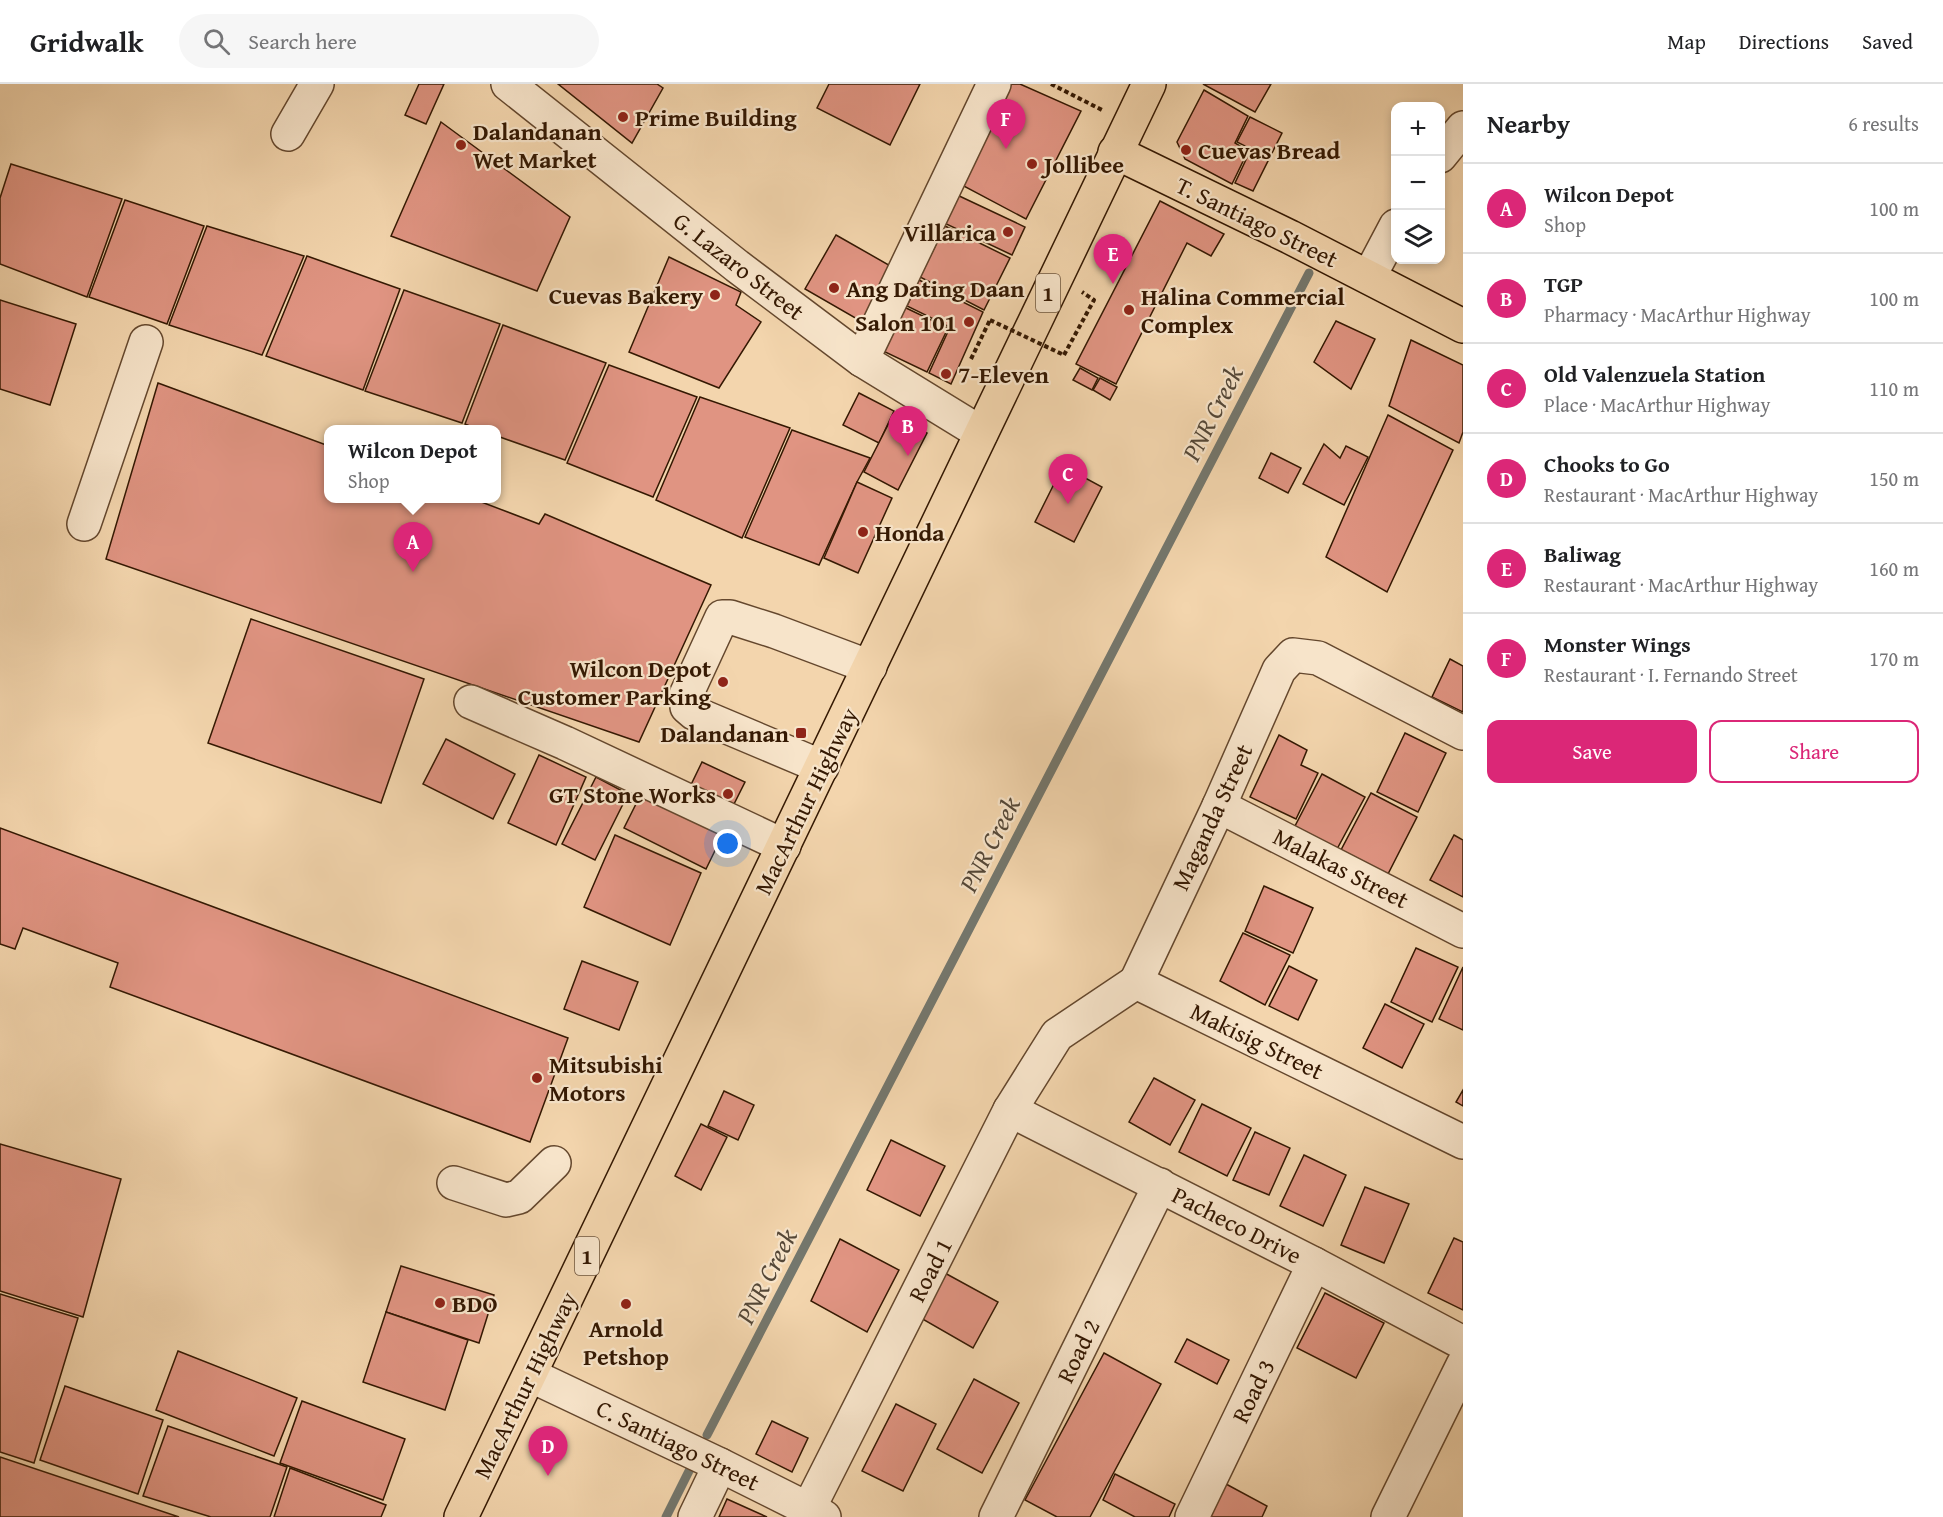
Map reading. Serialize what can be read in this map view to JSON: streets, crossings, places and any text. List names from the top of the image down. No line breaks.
{"streets":{"main road":["T. Santiago Street","1","MacArthur Highway"],"street":["G. Lazaro Street","Maganda Street","Malakas Street","Makisig Street","Pacheco Drive","Road 1","Road 2","Road 3","C. Santiago Street"]},"crossings":[["T. Santiago Street","MacArthur Highway"],["G. Lazaro Street","MacArthur Highway"],["MacArthur Highway","C. Santiago Street"],["Maganda Street","Malakas Street"],["Maganda Street","Makisig Street"],["Maganda Street","Road 1"],["Makisig Street","Road 1"],["Pacheco Drive","Road 1"],["Pacheco Drive","Road 2"],["Pacheco Drive","Road 3"],["Road 1","C. Santiago Street"]],"water":["PNR Creek"],"places":{"other":["Prime Building","Dalandanan Wet Market","Cuevas Bread","Jollibee","Villarica","Ang Dating Daan","Cuevas Bakery","Halina Commercial Complex","Salon 101","7-Eleven","Honda","Wilcon Depot Customer Parking","GT Stone Works","Mitsubishi Motors","BDO","Arnold Petshop"],"transit":["Dalandanan"]},"page":{"header":"Gridwalk","search":"Search here","nav":["Map","Directions","Saved"],"heading":["Nearby","6 results"],"pins":["F","E","B","C","A","D"],"map_buttons":["+","−"],"list":[{"mark":"A","name":"Wilcon Depot","note":"Shop","value":"100 m"},{"mark":"B","name":"TGP","note":"Pharmacy · MacArthur Highway","value":"100 m"},{"mark":"C","name":"Old Valenzuela Station","note":"Place · MacArthur Highway","value":"110 m"},{"mark":"D","name":"Chooks to Go","note":"Restaurant · MacArthur Highway","value":"150 m"},{"mark":"E","name":"Baliwag","note":"Restaurant · MacArthur Highway","value":"160 m"},{"mark":"F","name":"Monster Wings","note":"Restaurant · I. Fernando Street","value":"170 m"}],"popup":["Wilcon Depot","Shop"],"buttons":["Save","Share"]}}
